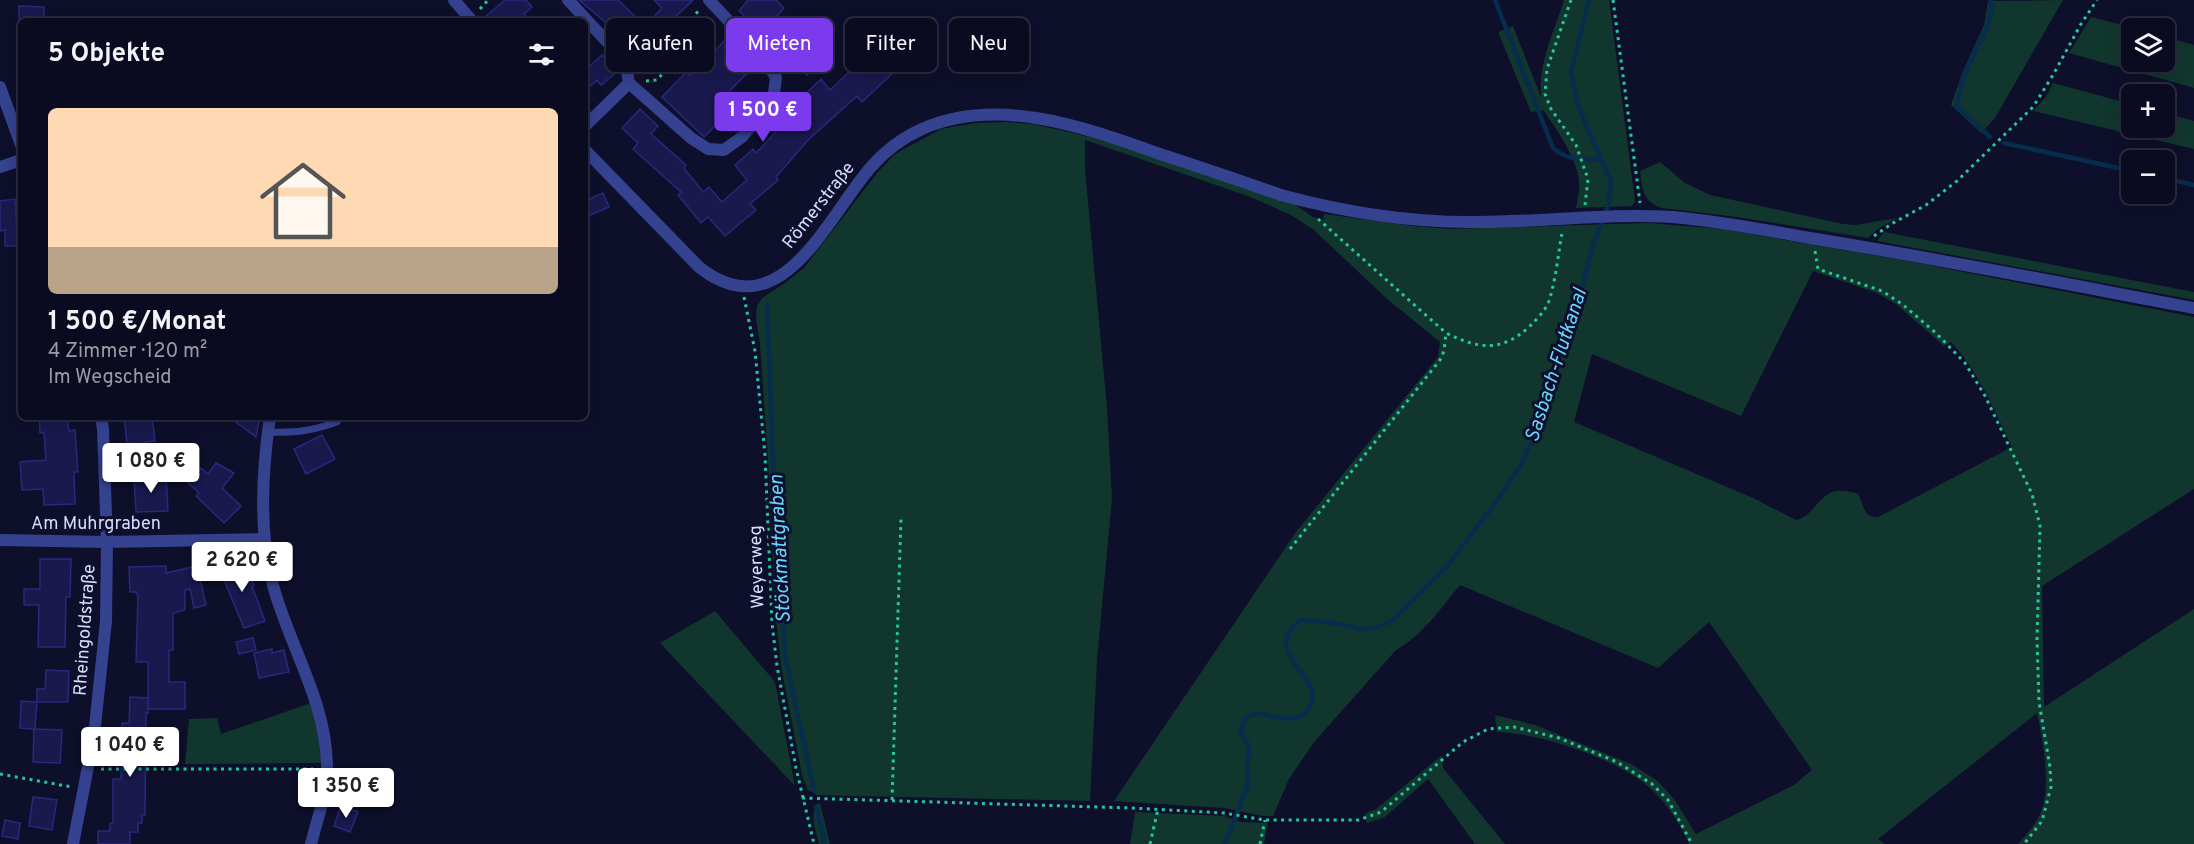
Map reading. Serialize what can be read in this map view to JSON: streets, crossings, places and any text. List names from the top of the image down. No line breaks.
{"streets":{"street":["Römerstraße","Am Muhrgraben","Rheingoldstraße"],"path":["Weyerweg"]},"crossings":[["Römerstraße","Weyerweg"],["Am Muhrgraben","Rheingoldstraße"]],"water":["Sasbach-Flutkanal","Stöckmattgraben"],"page":{"map_buttons":["+","−"],"chip":["Kaufen","Mieten","Filter","Neu"],"heading":"5 Objekte","list":[{"name":"1 500 €/Monat","note":"4 Zimmer · 120 m² · Im Wegscheid"}],"price":["1 500 €","1 080 €","2 620 €","1 040 €","1 350 €"]}}
